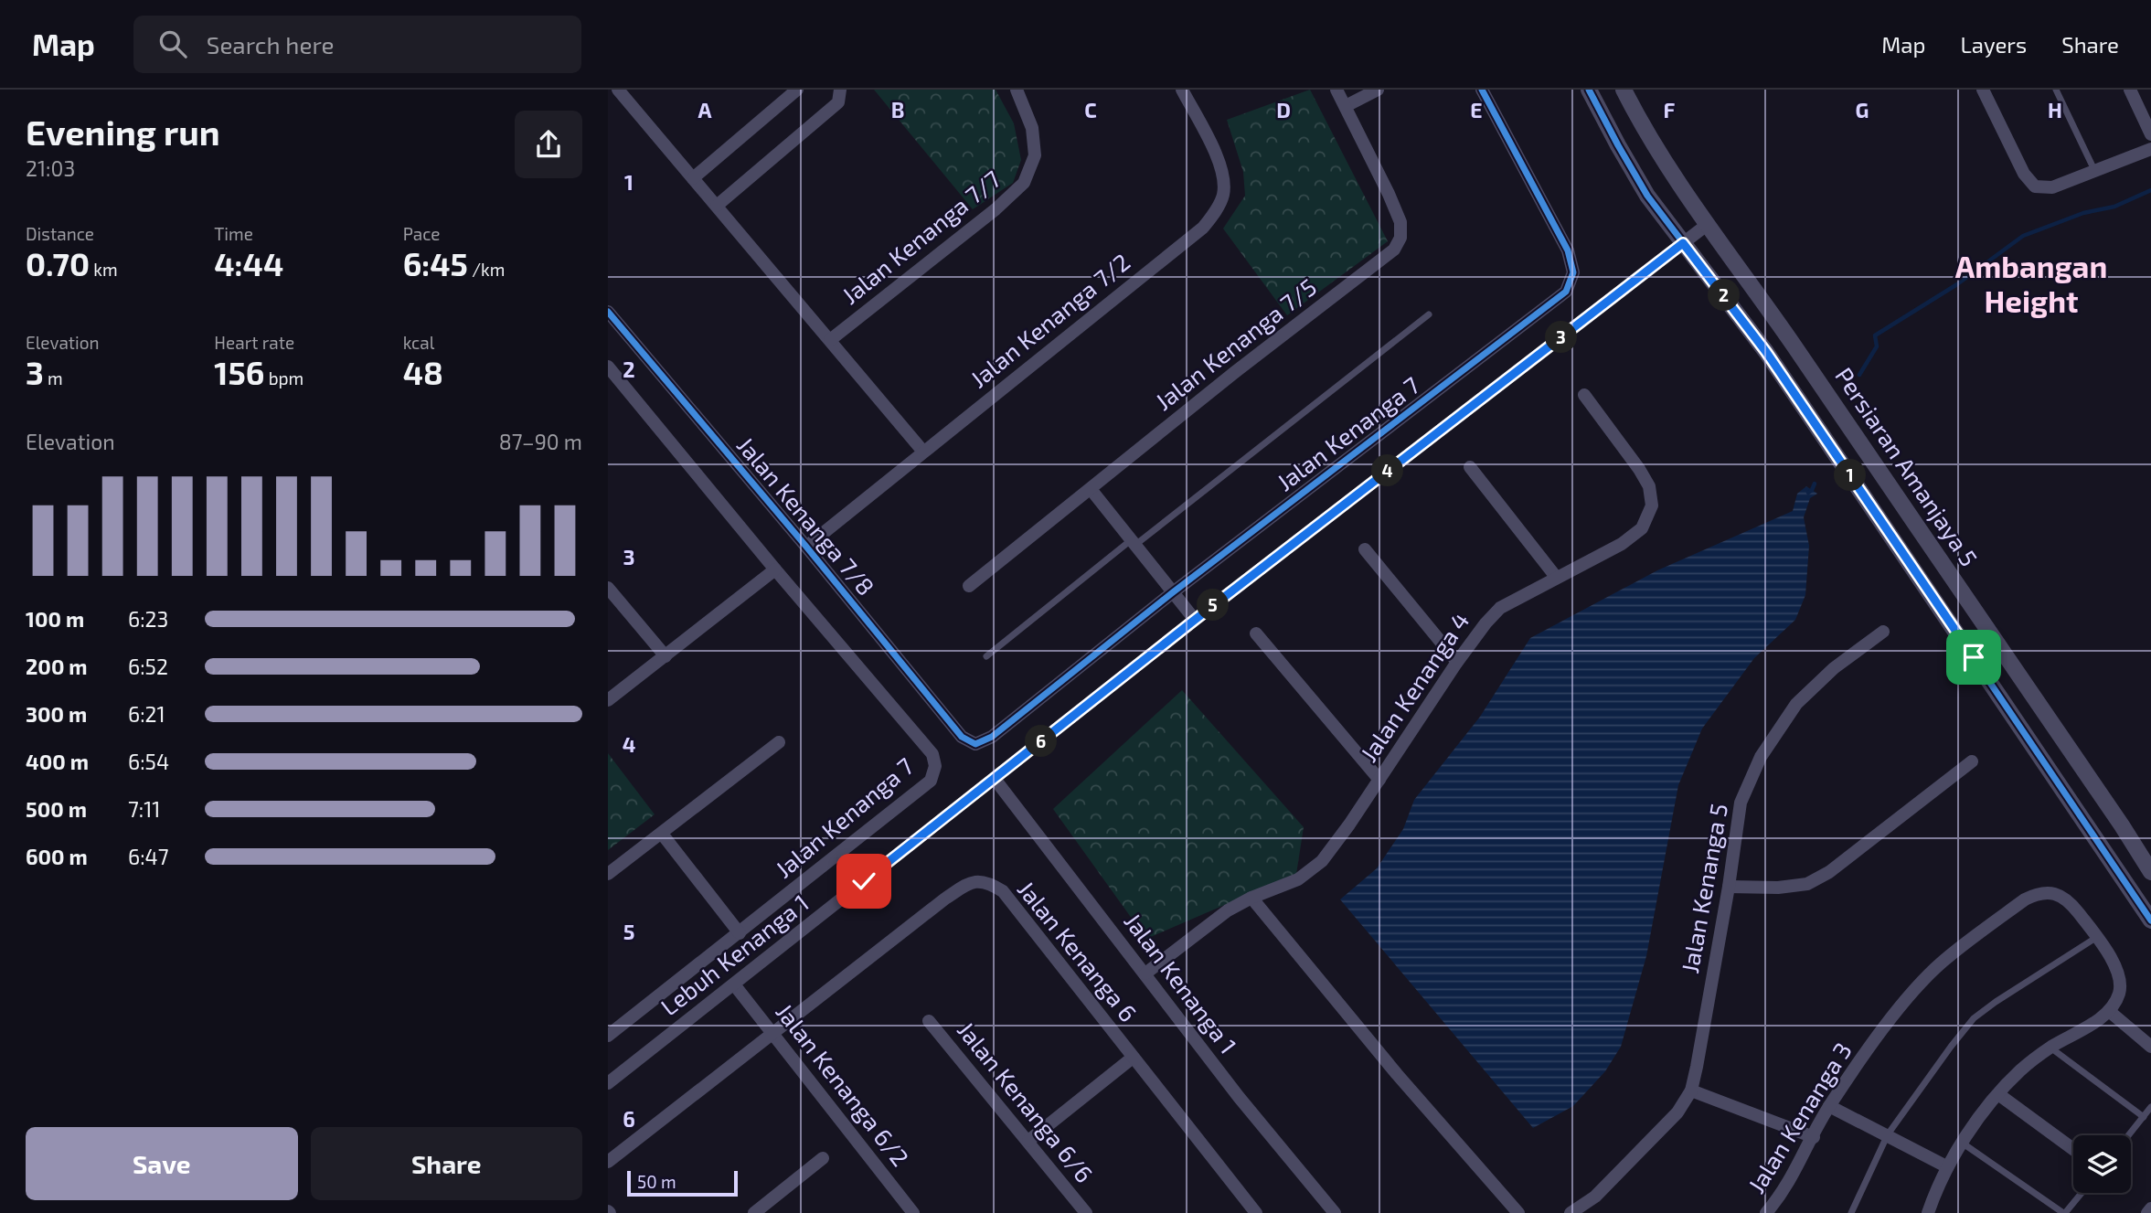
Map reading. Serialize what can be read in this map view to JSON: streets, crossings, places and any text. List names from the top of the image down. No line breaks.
{"streets":{"street":["Jalan Kenanga 7/7","Jalan Kenanga 7/2","Jalan Kenanga 7/5","Jalan Kenanga 7","Persiaran Amanjaya 5","Jalan Kenanga 7/8","Jalan Kenanga 4","Jalan Kenanga 5","Jalan Kenanga 6","Lebuh Kenanga 1","Jalan Kenanga 1","Jalan Kenanga 6/2","Jalan Kenanga 6/6","Jalan Kenanga 3"]},"crossings":[["Jalan Kenanga 7/2","Jalan Kenanga 7/8"],["Jalan Kenanga 7","Jalan Kenanga 7/8"],["Persiaran Amanjaya 5","Lebuh Kenanga 1"],["Jalan Kenanga 4","Jalan Kenanga 1"],["Jalan Kenanga 6","Jalan Kenanga 6/2"],["Lebuh Kenanga 1","Jalan Kenanga 1"],["Lebuh Kenanga 1","Jalan Kenanga 6/2"]],"districts":["Ambangan Height"],"scale_bar":"50 m","page":{"header":"Map","search":"Search here","nav":["Map","Layers","Share"],"heading":["Evening run","21:03"],"stats":[["Distance","0.70 km"],["Time","4:44"],["Pace","6:45 /km"],["Elevation","3 m"],["Heart rate","156 bpm"],["kcal","48"]],"pins":["2","3","4","1","5","6"],"chart":["Elevation","87–90 m"],"list":[{"name":"100 m","note":"6:23"},{"name":"200 m","note":"6:52"},{"name":"300 m","note":"6:21"},{"name":"400 m","note":"6:54"},{"name":"500 m","note":"7:11"},{"name":"600 m","note":"6:47"}],"buttons":["Save","Share"],"scale":"50 m"},"grid":{"columns":["A","B","C","D","E","F","G","H"],"rows":["1","2","3","4","5","6"]}}
